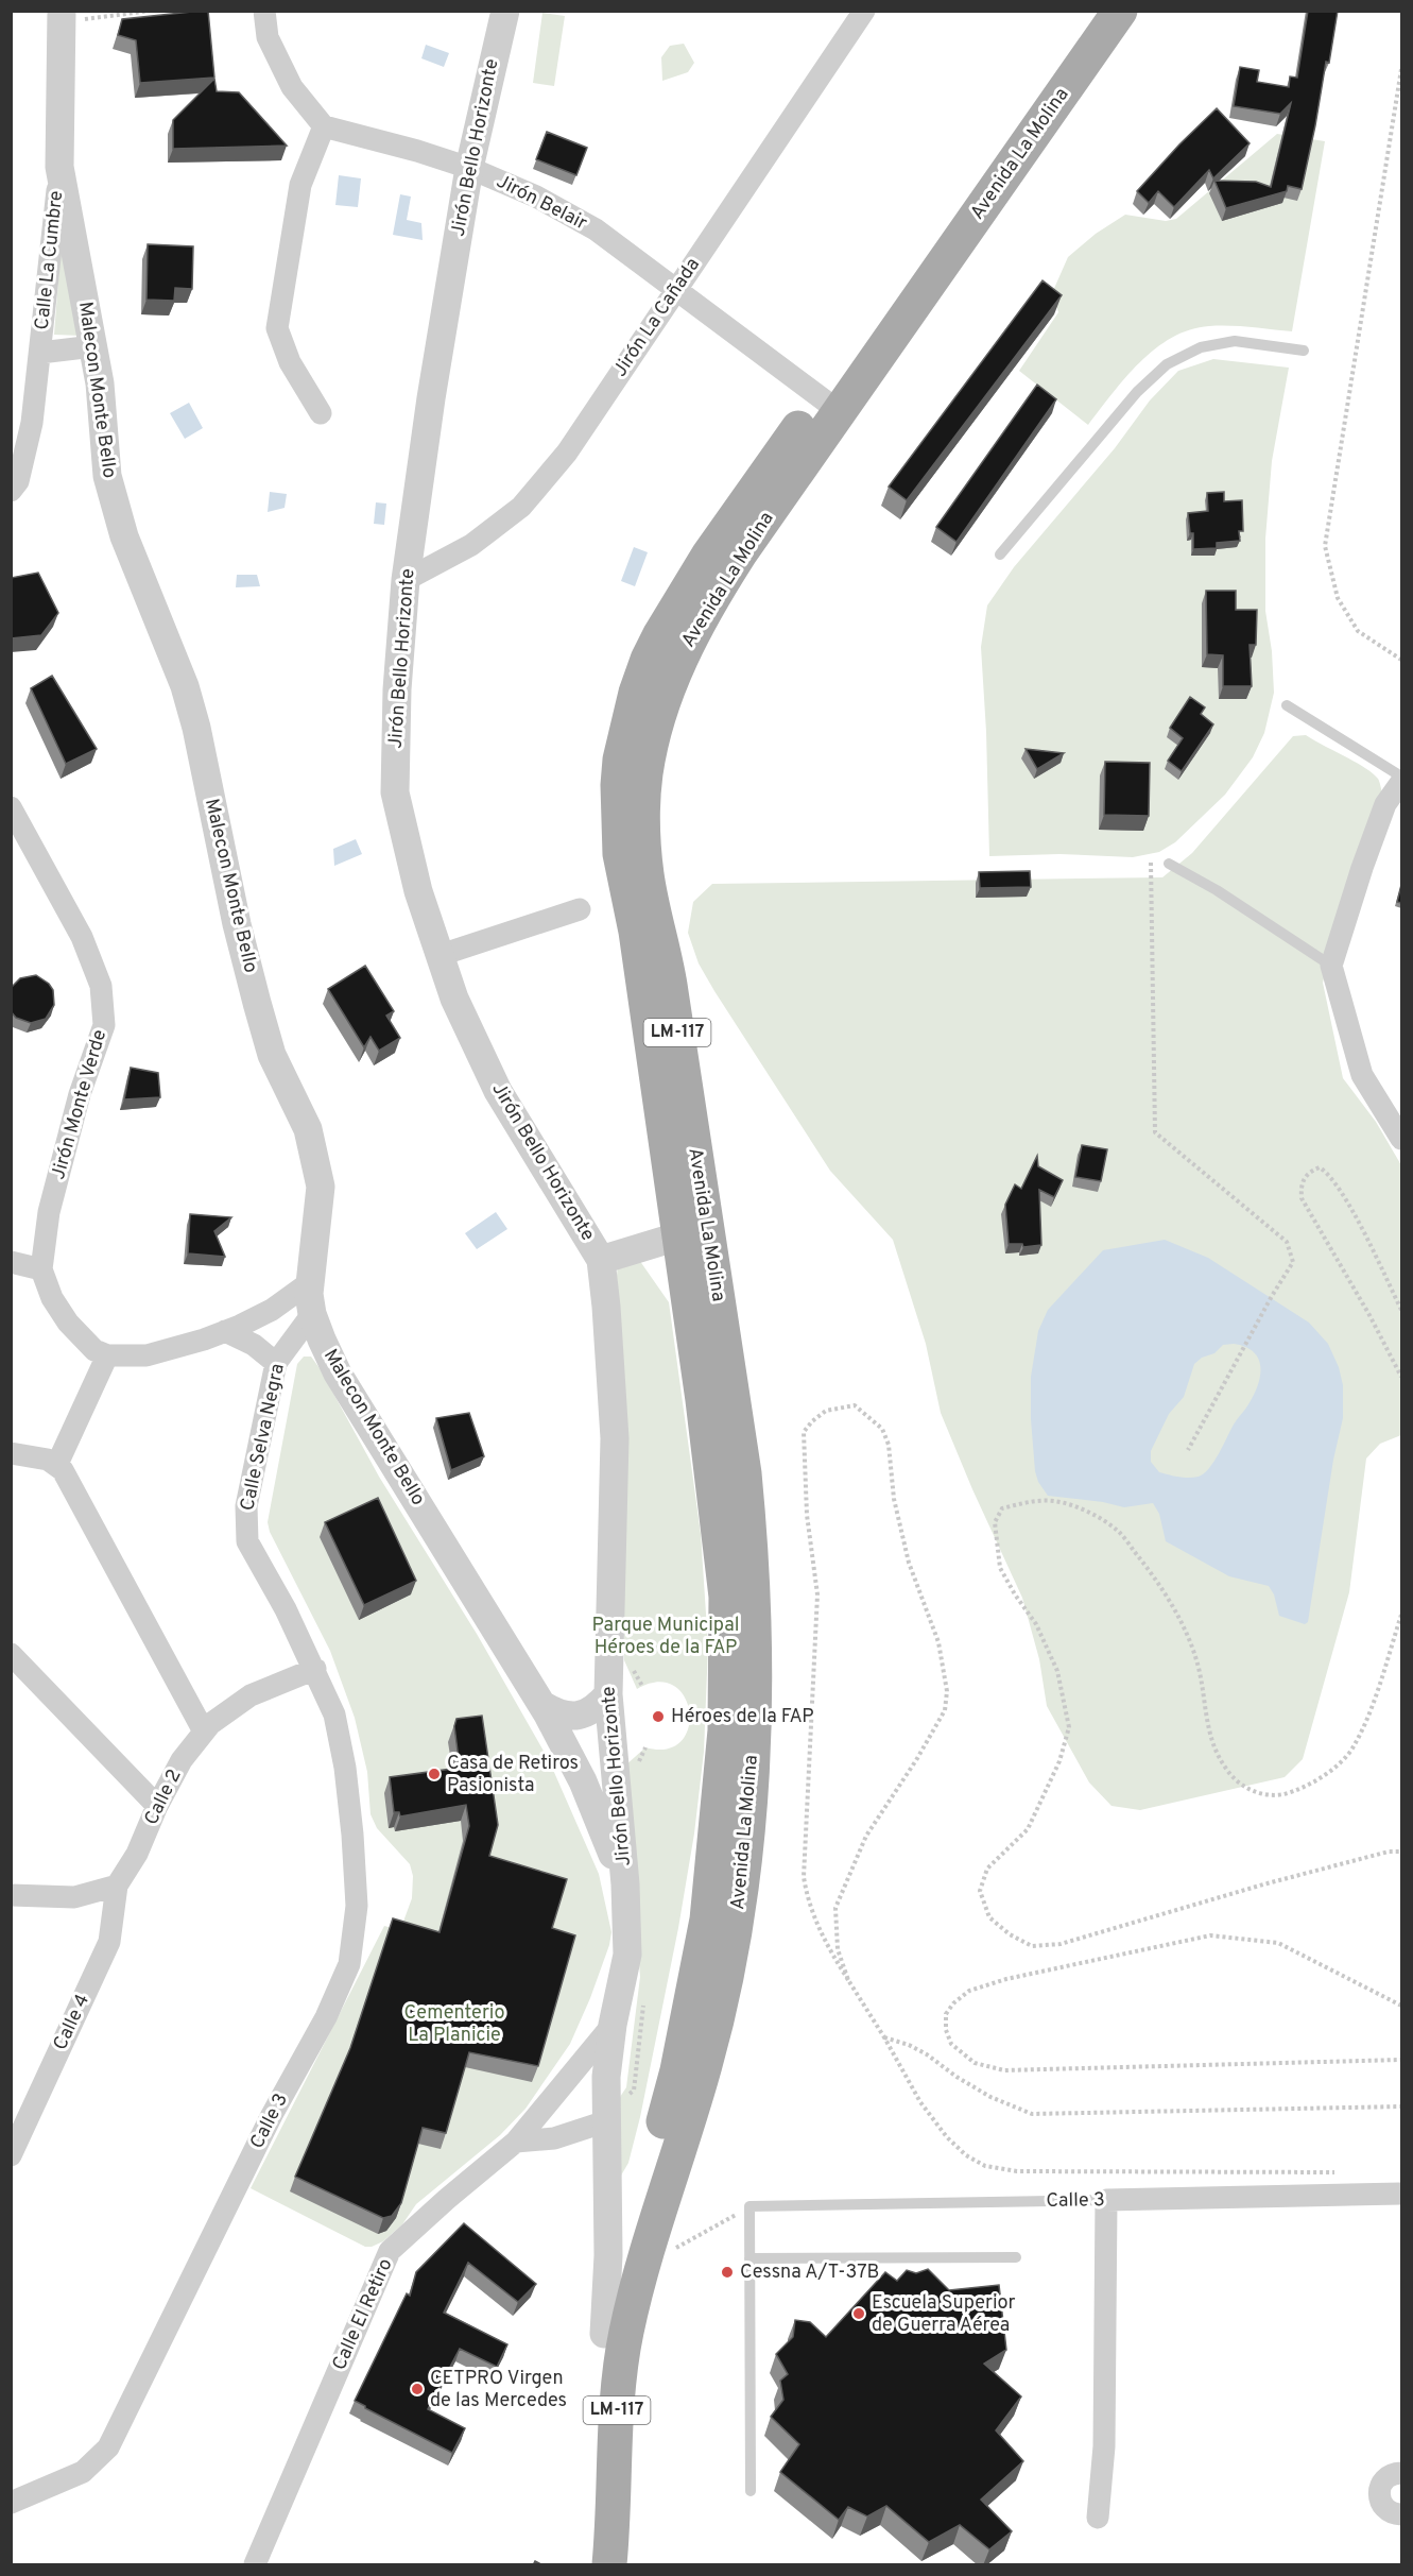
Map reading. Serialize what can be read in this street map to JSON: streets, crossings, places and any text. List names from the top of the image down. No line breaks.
{"streets":{"main road":["Avenida La Molina","LM-117"],"street":["Jirón Bello Horizonte","Jirón Belair","Calle La Cumbre","Jirón La Cañada","Malecon Monte Bello","Jirón Monte Verde","Calle Selva Negra","Calle 2","Calle 4","Calle 3","Calle El Retiro"]},"crossings":[["Jirón Bello Horizonte","Avenida La Molina"],["Jirón Bello Horizonte","Jirón Belair"],["Jirón Bello Horizonte","Jirón La Cañada"],["Jirón Bello Horizonte","Malecon Monte Bello"],["Jirón Bello Horizonte","Calle El Retiro"],["Avenida La Molina","Jirón Belair"],["Jirón Belair","Jirón La Cañada"],["Calle La Cumbre","Malecon Monte Bello"],["Malecon Monte Bello","Calle Selva Negra"],["Calle Selva Negra","Calle 2"],["Calle Selva Negra","Calle 3"],["Calle 2","Calle 4"],["Calle 2","Calle 3"]],"parks":["Parque Municipal Héroes de la FAP","Cementerio La Planicie"],"places":["Héroes de la FAP","Casa de Retiros Pasionista","Cessna A/T-37B","Escuela Superior de Guerra Aérea","CETPRO Virgen de las Mercedes"]}
